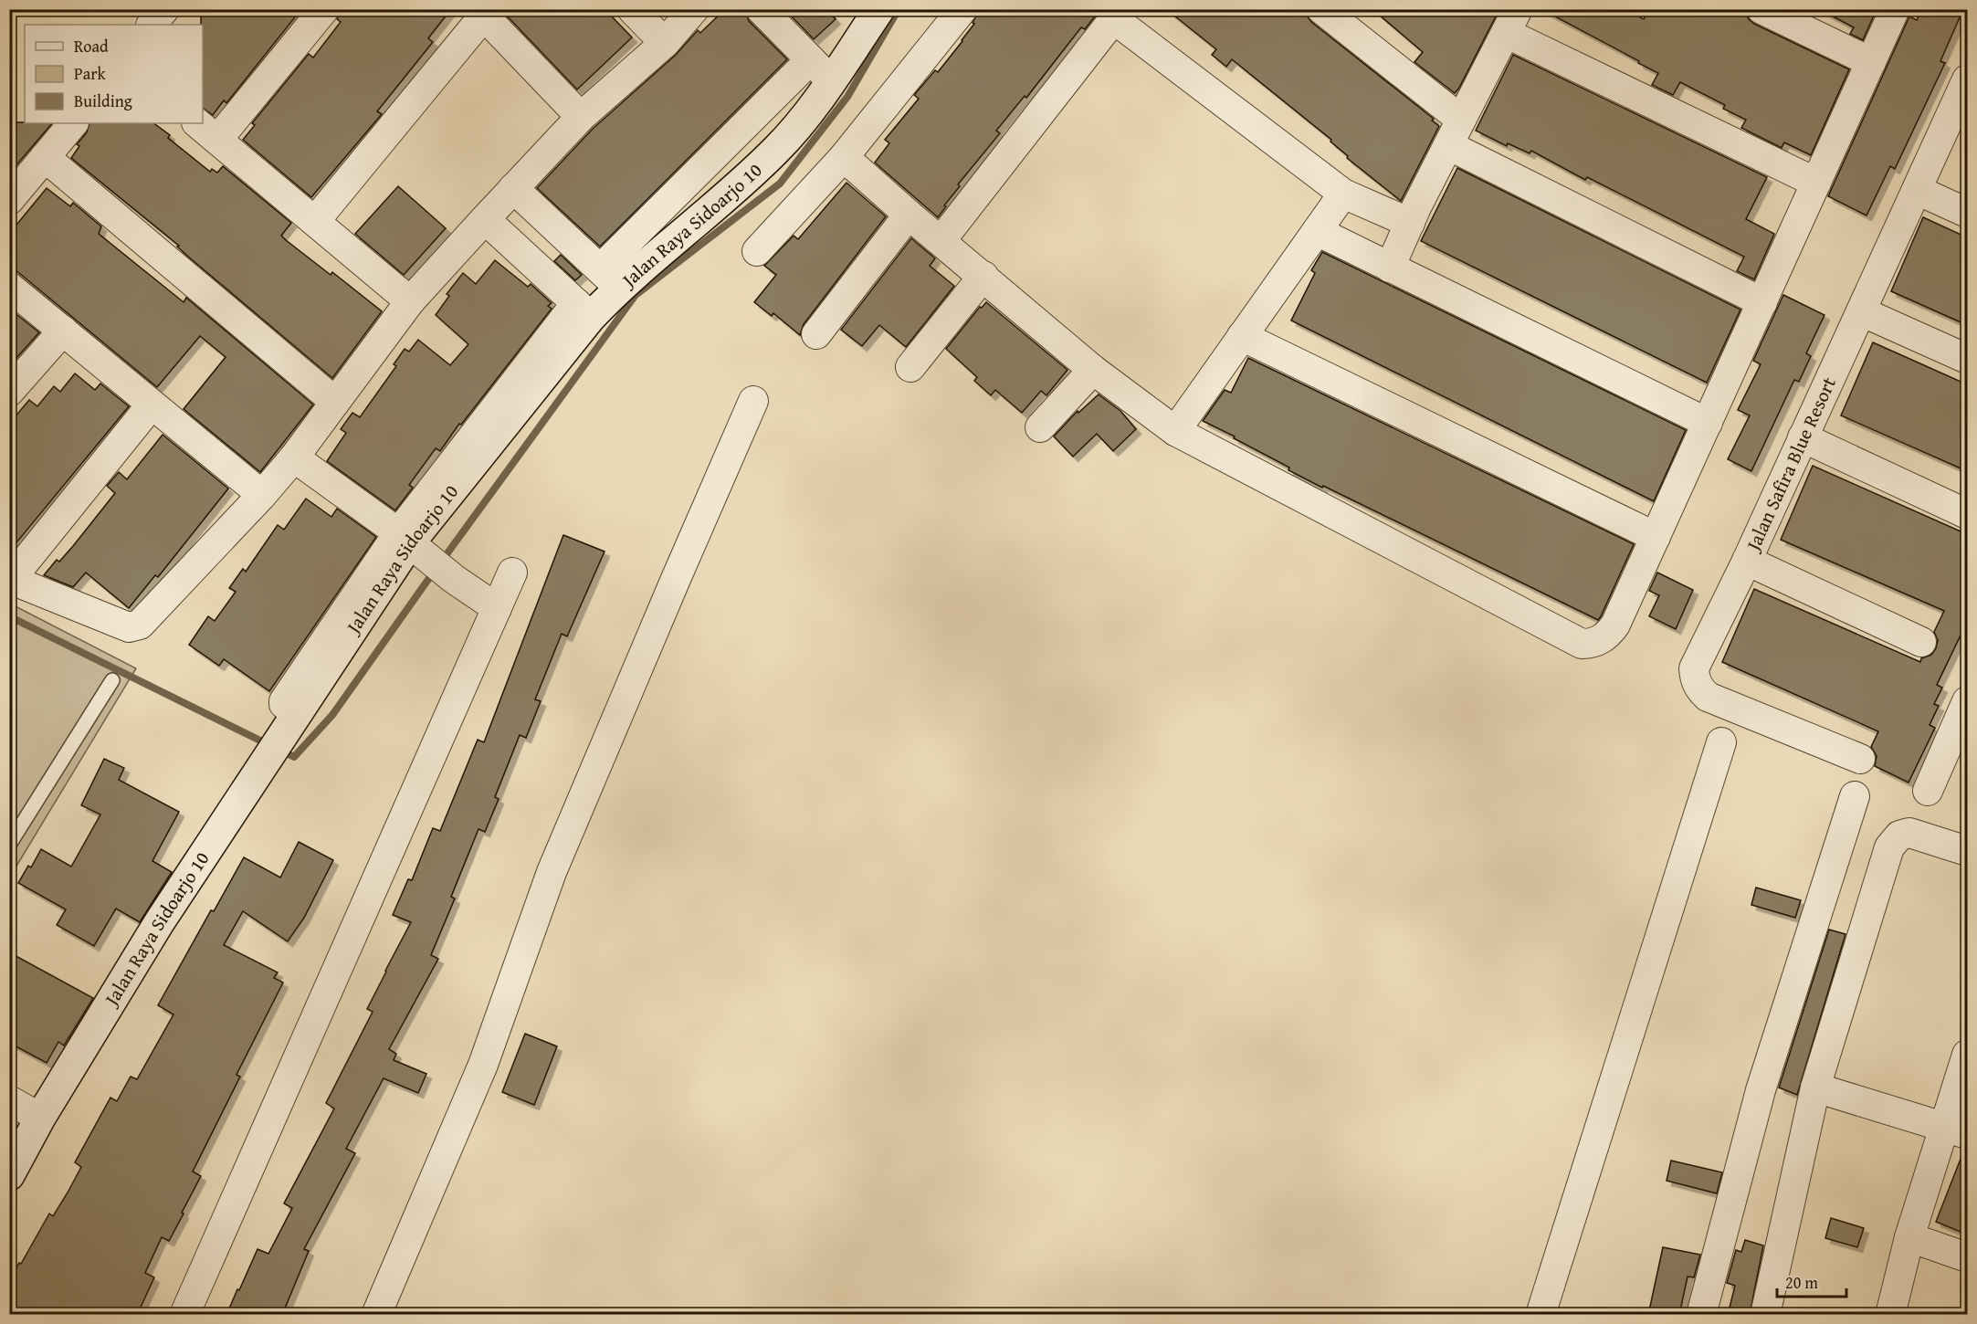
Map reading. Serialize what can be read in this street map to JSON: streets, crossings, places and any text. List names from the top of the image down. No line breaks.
{"streets":{"street":["Jalan Raya Sidoarjo 10","Jalan Safira Blue Resort"]},"legend":["Road","Park","Building"],"scale_bar":"20 m"}
